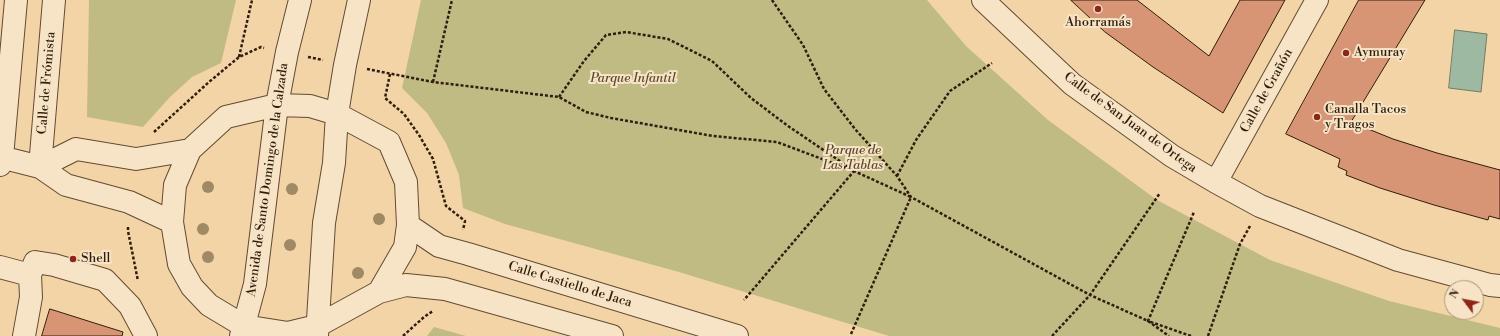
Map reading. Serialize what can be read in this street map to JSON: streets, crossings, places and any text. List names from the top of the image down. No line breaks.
{"streets":{"street":["Calle de Frómista","Calle de Grañón","Calle de San Juan de Ortega","Avenida de Santo Domingo de la Calzada","Calle Castiello de Jaca"]},"crossings":[["Calle de Grañón","Calle de San Juan de Ortega"]],"parks":["Parque Infantil","Parque de Las Tablas"],"places":["Ahorramás","Aymuray","Canalla Tacos y Tragos","Shell"],"north":"top left"}
